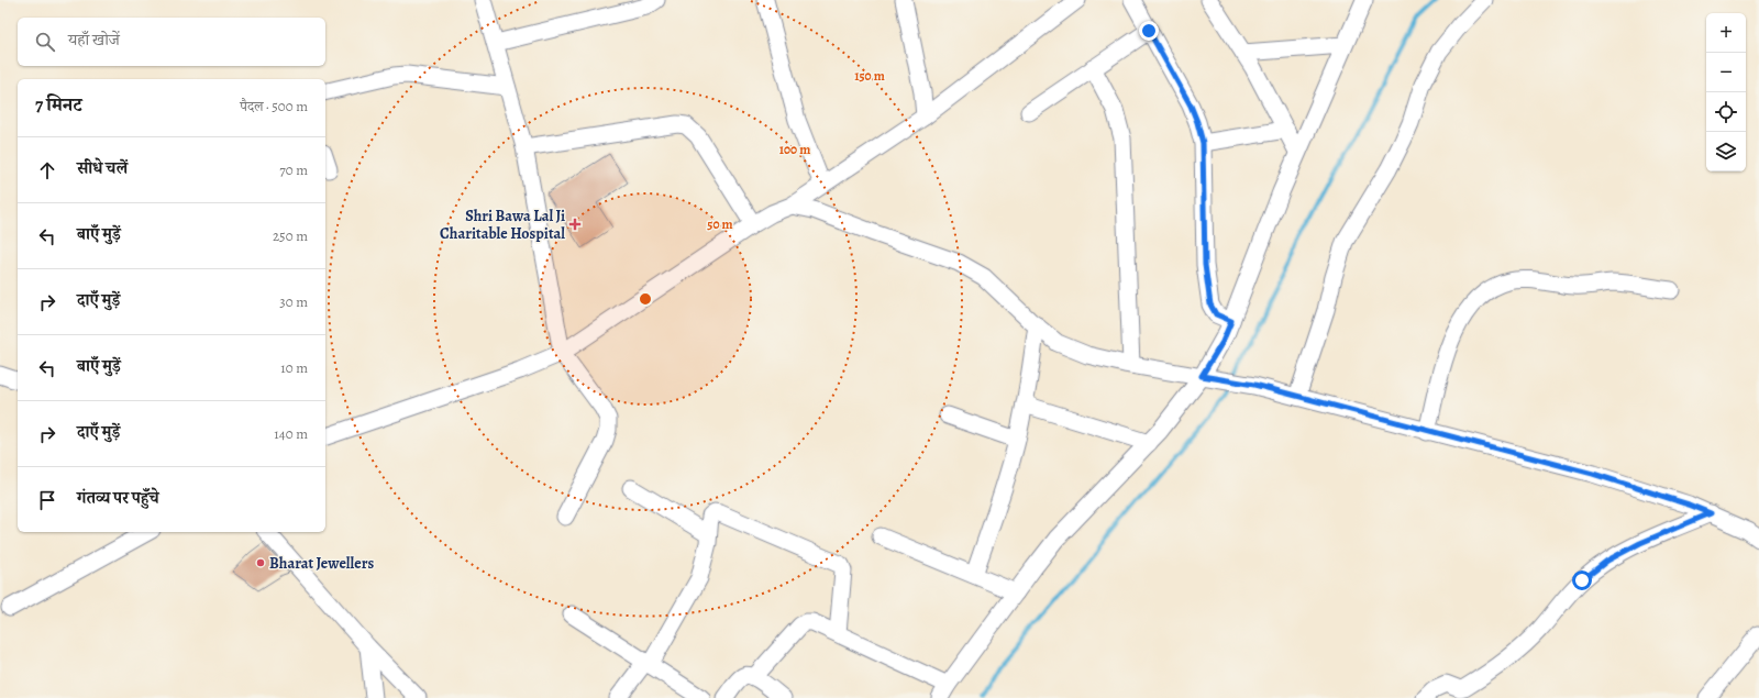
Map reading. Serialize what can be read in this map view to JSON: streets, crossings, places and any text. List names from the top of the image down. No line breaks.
{"places":{"health":["Shri Bawa Lal Ji Charitable Hospital"],"other":["Bharat Jewellers"]},"page":{"map_buttons":["+","−"],"search":"यहाँ खोजें","heading":["7 मिनट","पैदल · 500 m"],"list":[["सीधे चलें","70 m"],["बाएँ मुड़ें","250 m"],["दाएँ मुड़ें","30 m"],["बाएँ मुड़ें","10 m"],["दाएँ मुड़ें","140 m"],"गंतव्य पर पहुँचे"]},"rings":["150 m","100 m","50 m"]}
